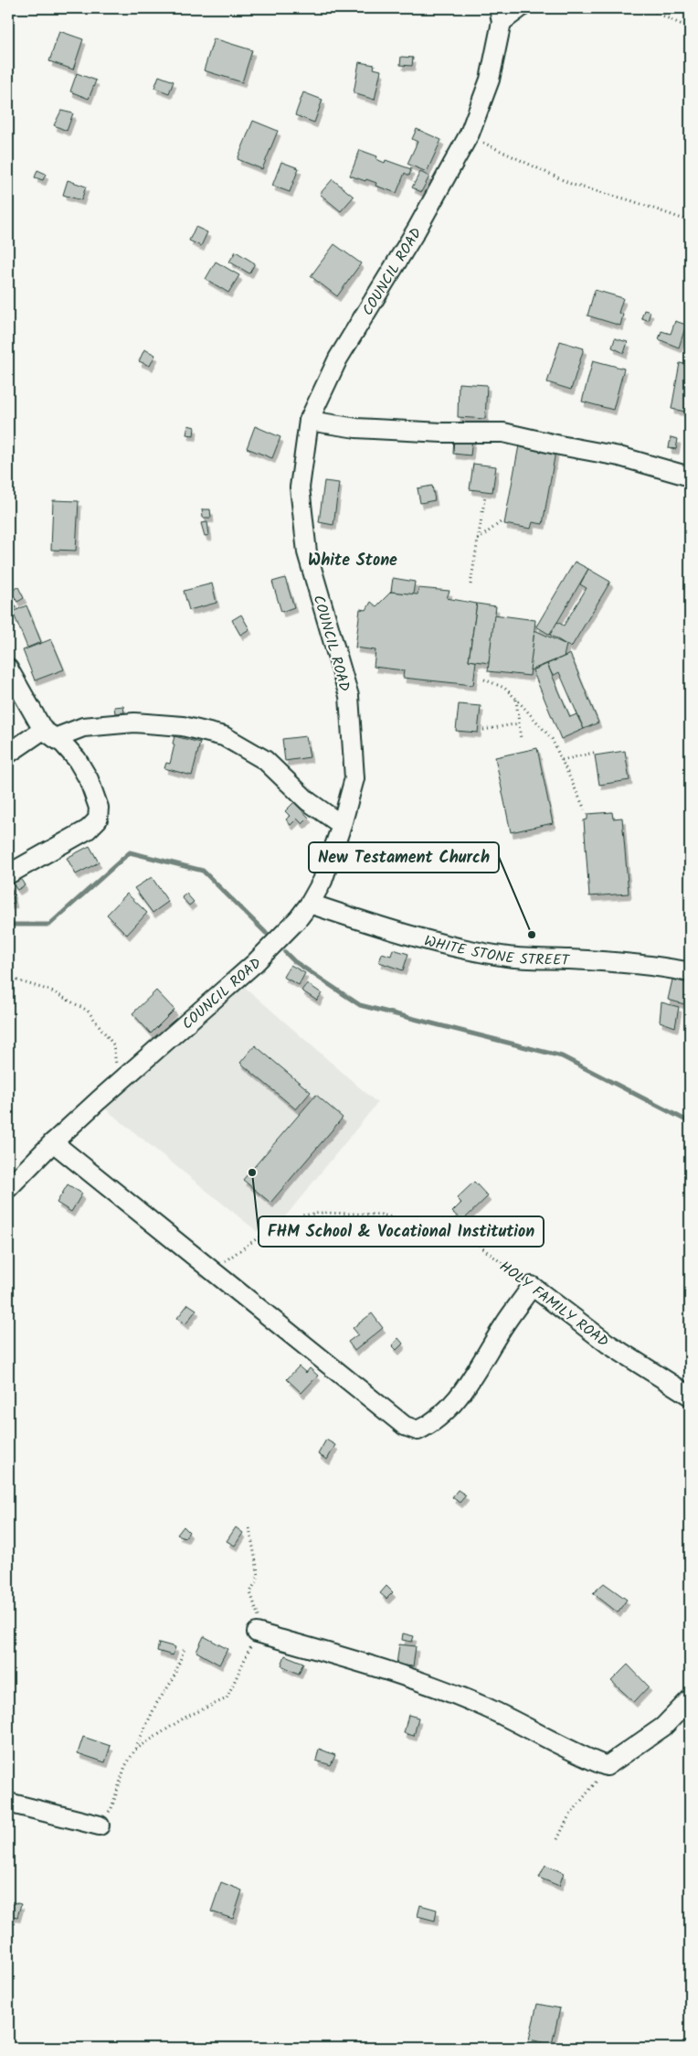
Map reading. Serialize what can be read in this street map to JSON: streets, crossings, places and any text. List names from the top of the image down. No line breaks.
{"streets":{"street":["COUNCIL ROAD","WHITE STONE STREET","HOLY FAMILY ROAD"]},"crossings":[["COUNCIL ROAD","WHITE STONE STREET"]],"districts":["White Stone"],"places":["New Testament Church","FHM School & Vocational Institution"]}
